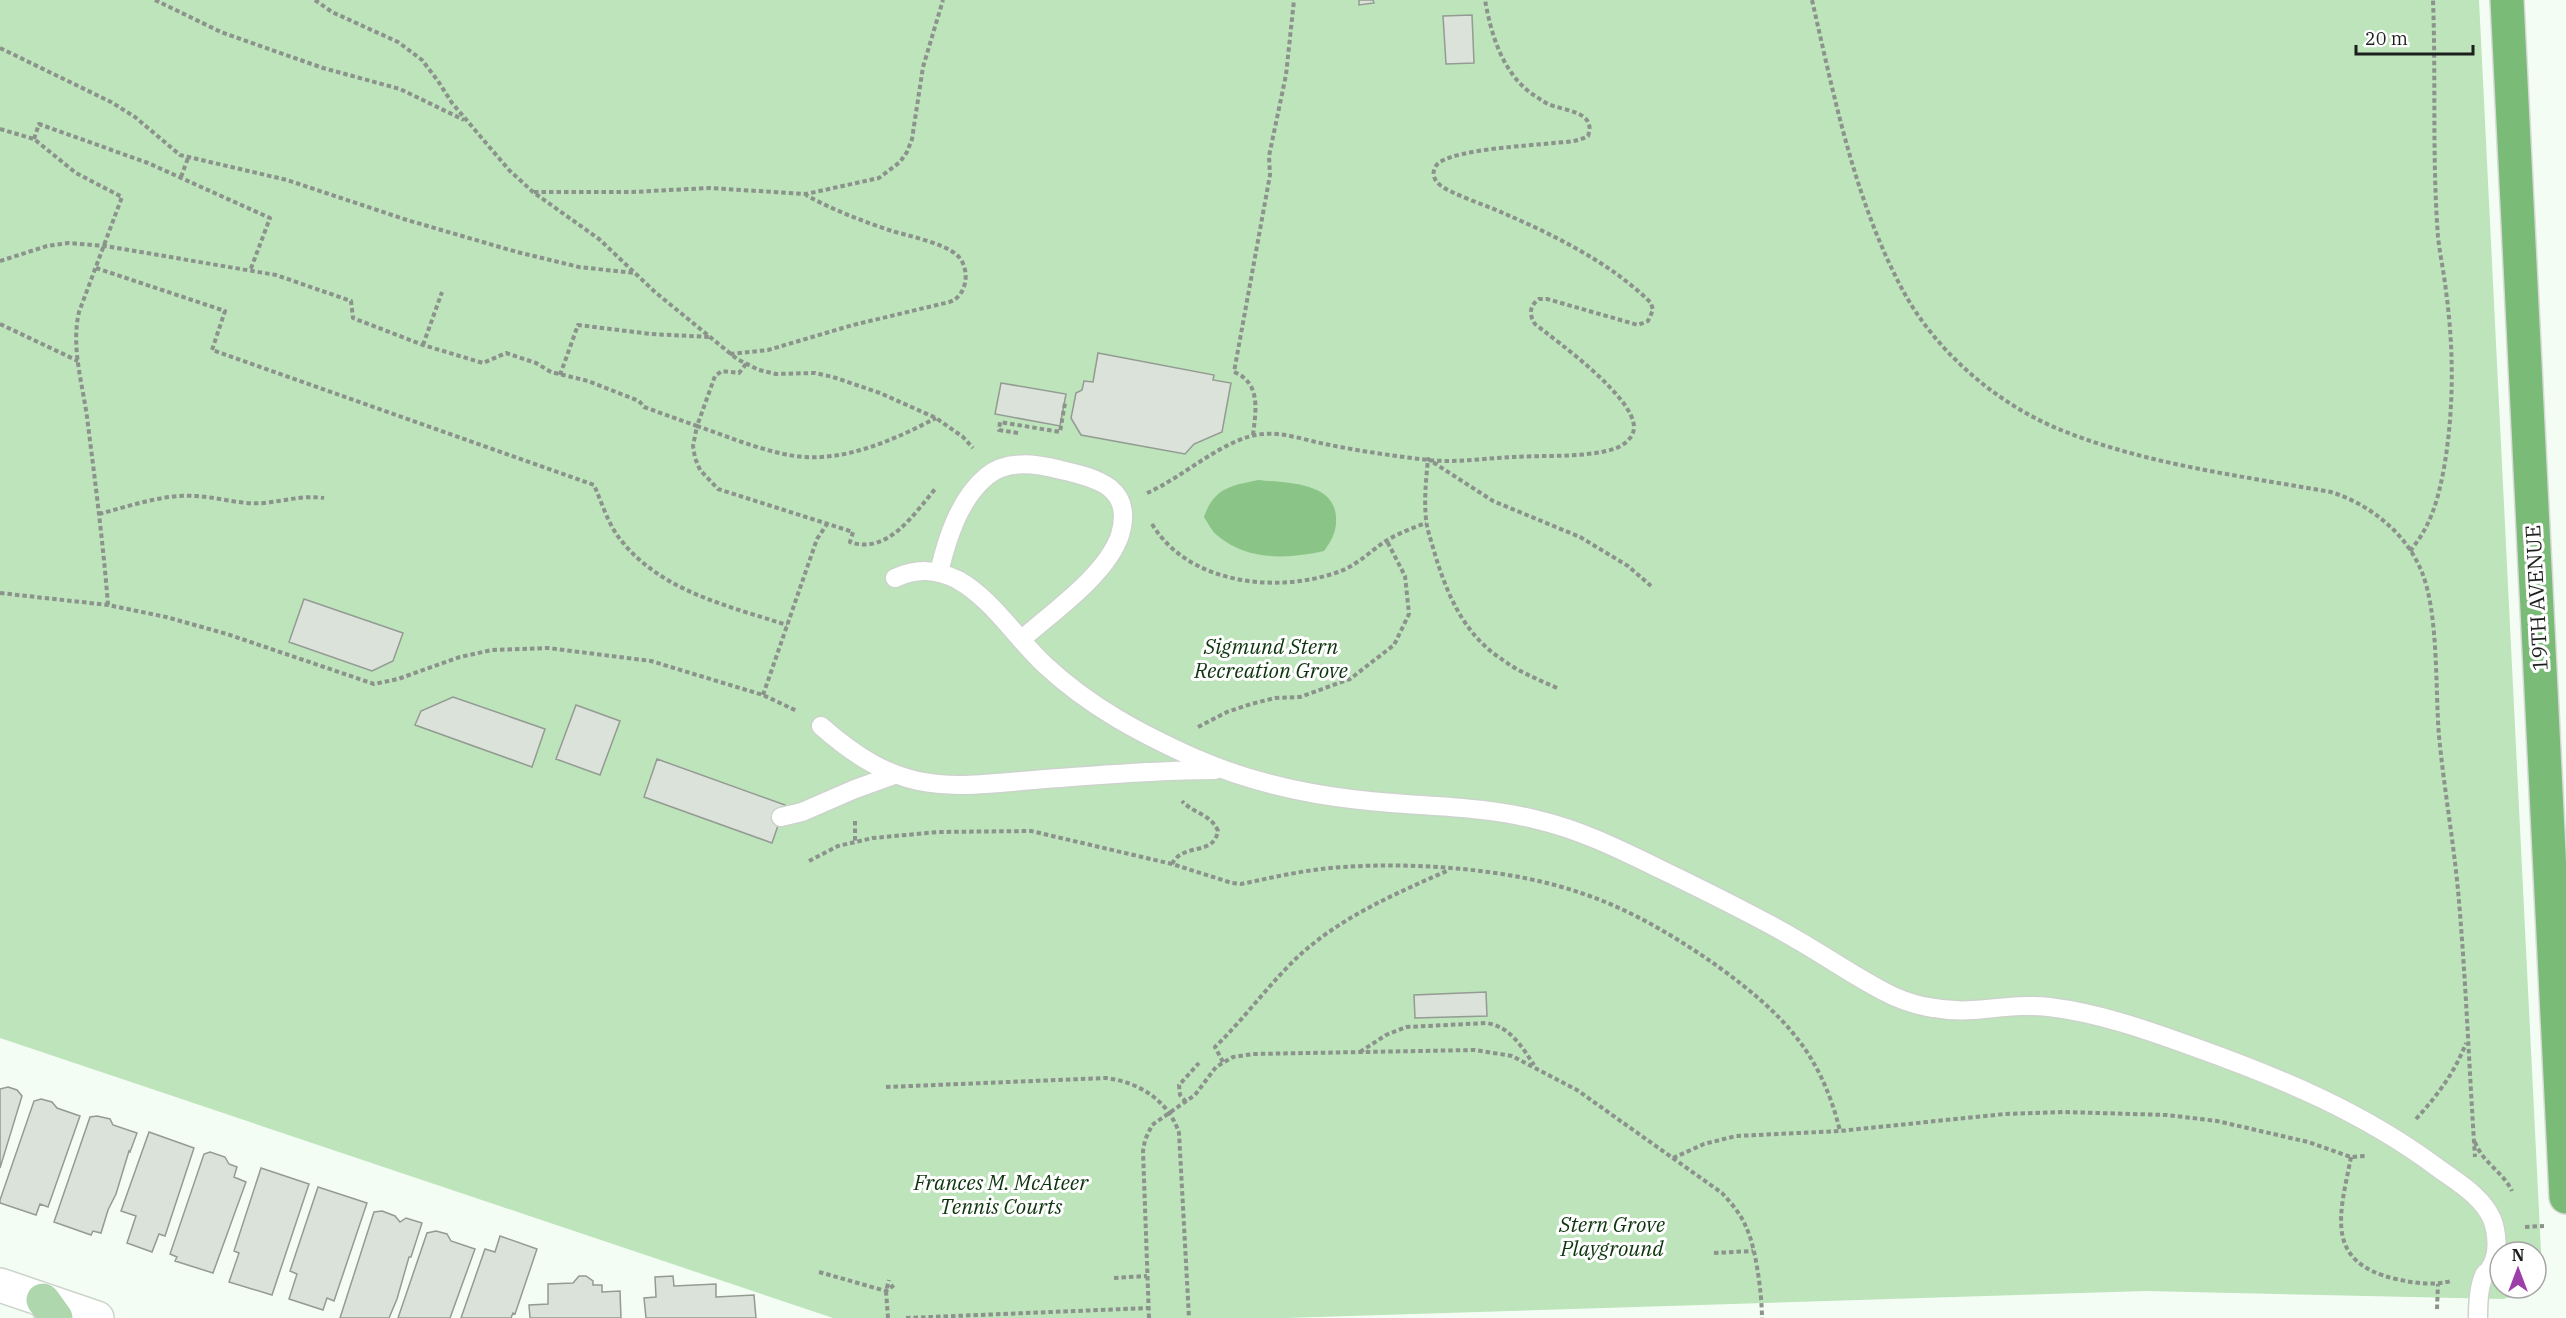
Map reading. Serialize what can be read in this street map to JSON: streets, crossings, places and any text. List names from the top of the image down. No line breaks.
{"streets":{"highway":["19TH AVENUE"]},"parks":["Sigmund Stern Recreation Grove","Frances M. McAteer Tennis Courts","Stern Grove Playground"],"scale_bar":"20 m","north":"top"}
